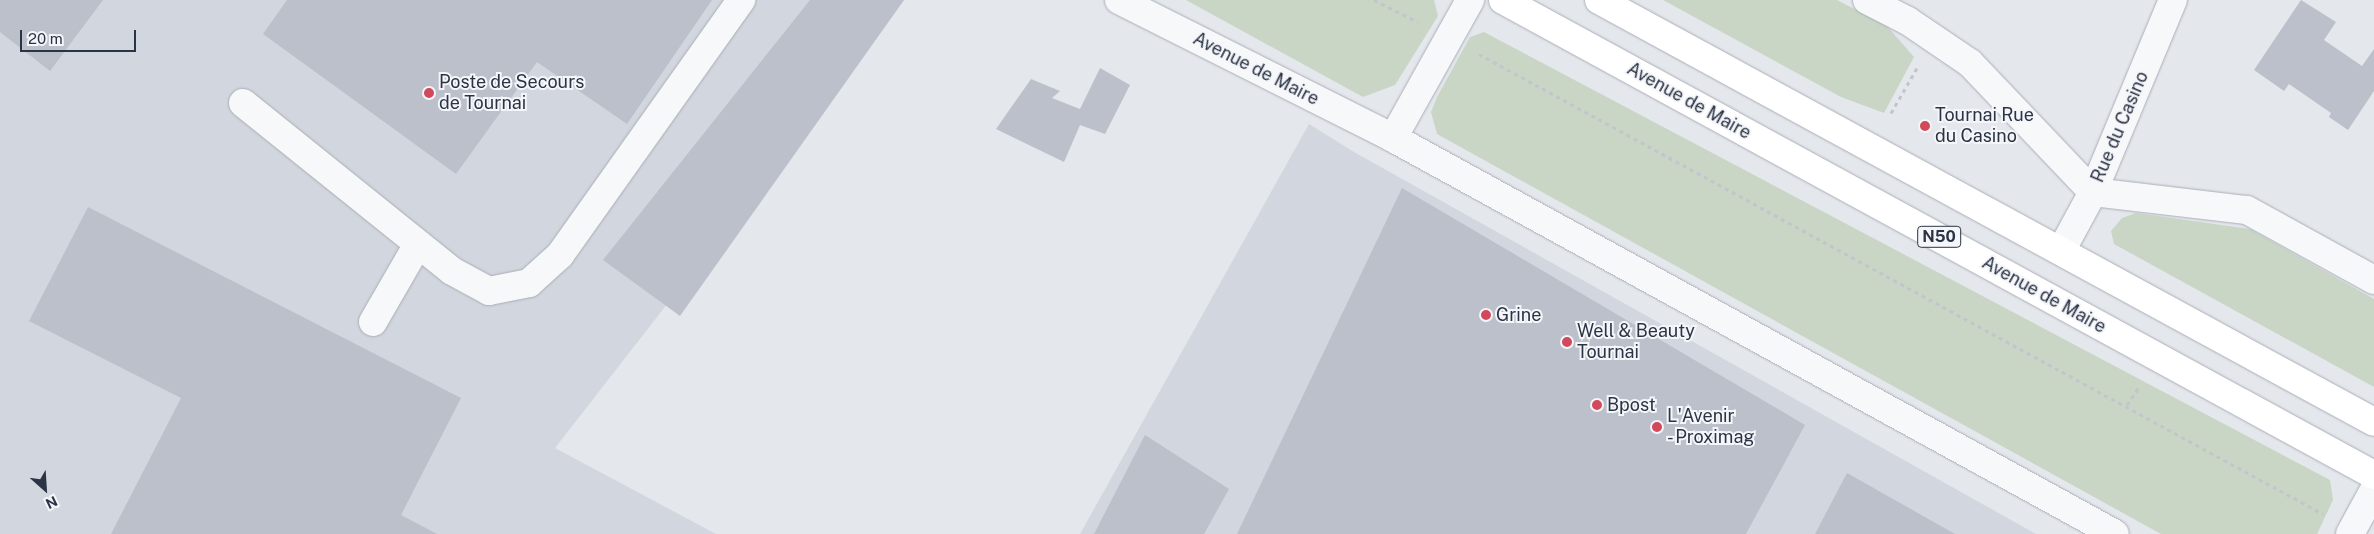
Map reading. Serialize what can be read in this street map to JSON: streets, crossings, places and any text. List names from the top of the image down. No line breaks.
{"streets":{"main road":["Avenue de Maire","N50"],"street":["Rue du Casino"]},"crossings":[["Rue du Casino","N50"]],"places":["Poste de Secours de Tournai","Tournai Rue du Casino","Grine","Well & Beauty Tournai","Bpost","L'Avenir - Proximag"],"scale_bar":"20 m","north":"bottom right"}
